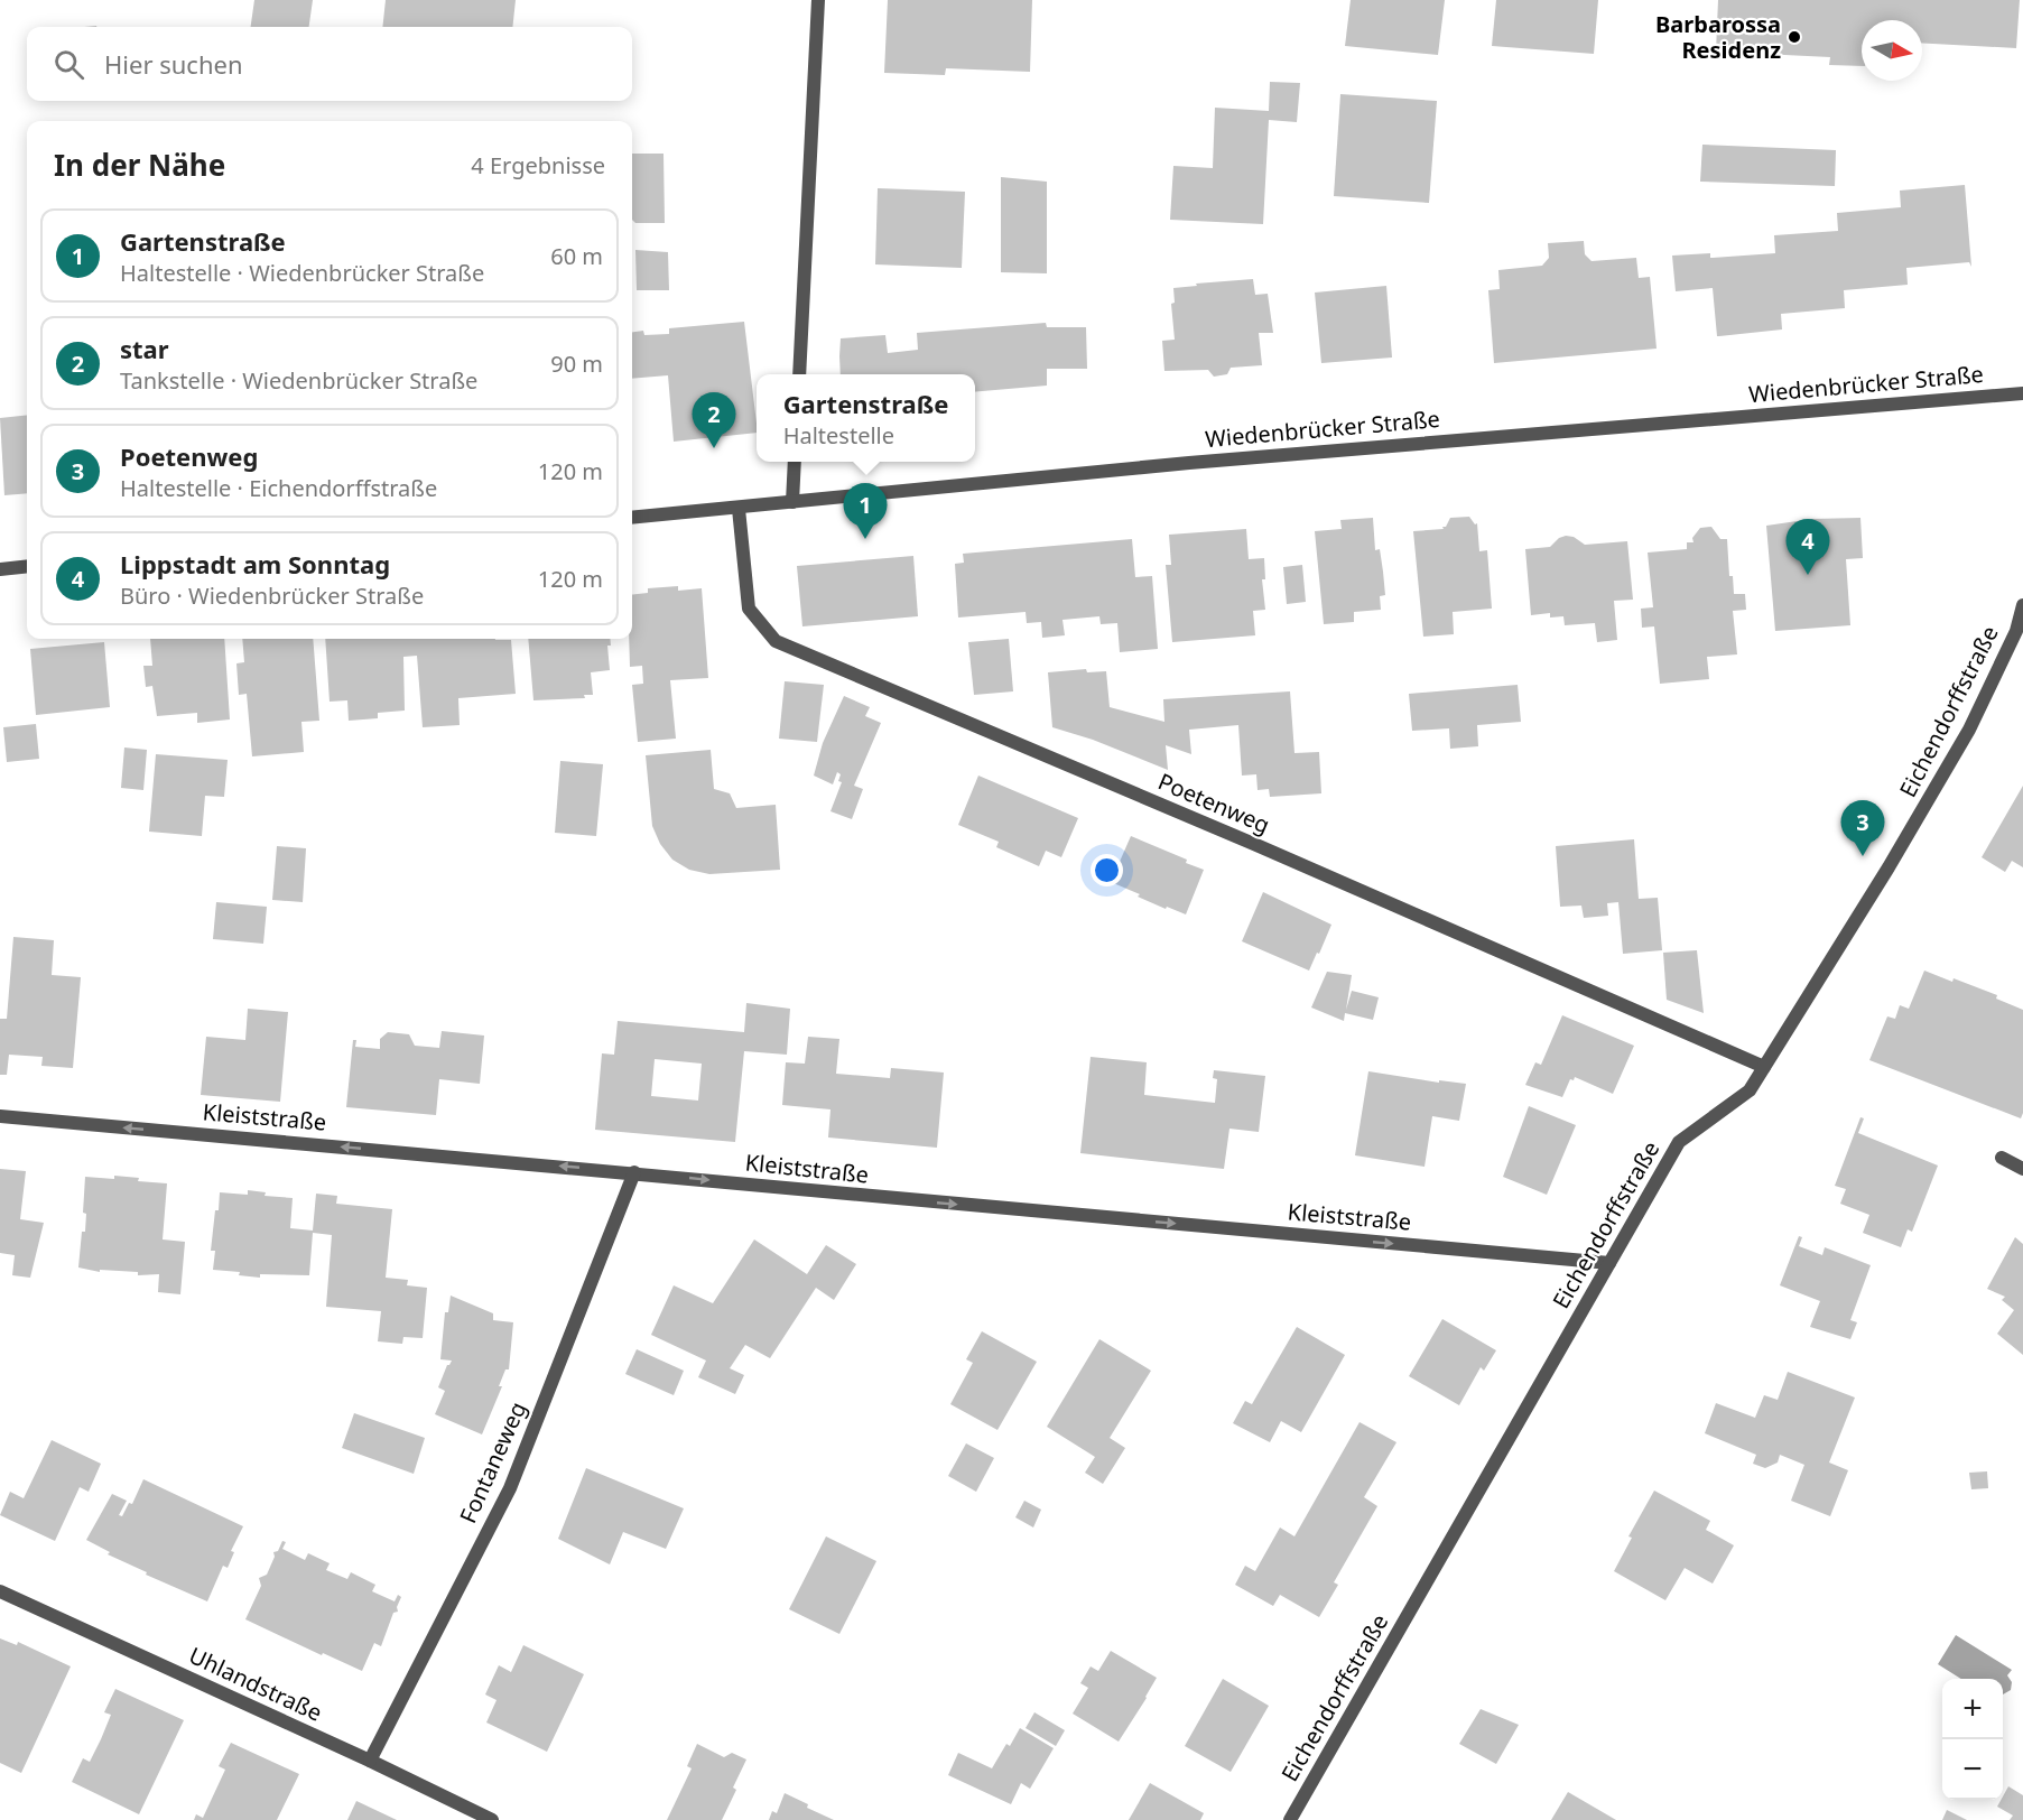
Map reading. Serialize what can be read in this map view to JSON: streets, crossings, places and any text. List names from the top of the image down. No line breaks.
{"streets":{"street":["Wiedenbrücker Straße","Eichendorffstraße","Poetenweg","Kleiststraße","Fontaneweg","Uhlandstraße"]},"crossings":[["Wiedenbrücker Straße","Poetenweg"],["Eichendorffstraße","Poetenweg"],["Eichendorffstraße","Kleiststraße"],["Kleiststraße","Fontaneweg"],["Fontaneweg","Uhlandstraße"]],"places":["Barbarossa Residenz"],"north":"right","page":{"search":"Hier suchen","heading":["In der Nähe","4 Ergebnisse"],"list":[{"mark":"1","name":"Gartenstraße","note":"Haltestelle · Wiedenbrücker Straße","value":"60 m"},{"mark":"2","name":"star","note":"Tankstelle · Wiedenbrücker Straße","value":"90 m"},{"mark":"3","name":"Poetenweg","note":"Haltestelle · Eichendorffstraße","value":"120 m"},{"mark":"4","name":"Lippstadt am Sonntag","note":"Büro · Wiedenbrücker Straße","value":"120 m"}],"popup":["Gartenstraße","Haltestelle"],"pins":["2","1","4","3"],"map_buttons":["+","−"]}}
